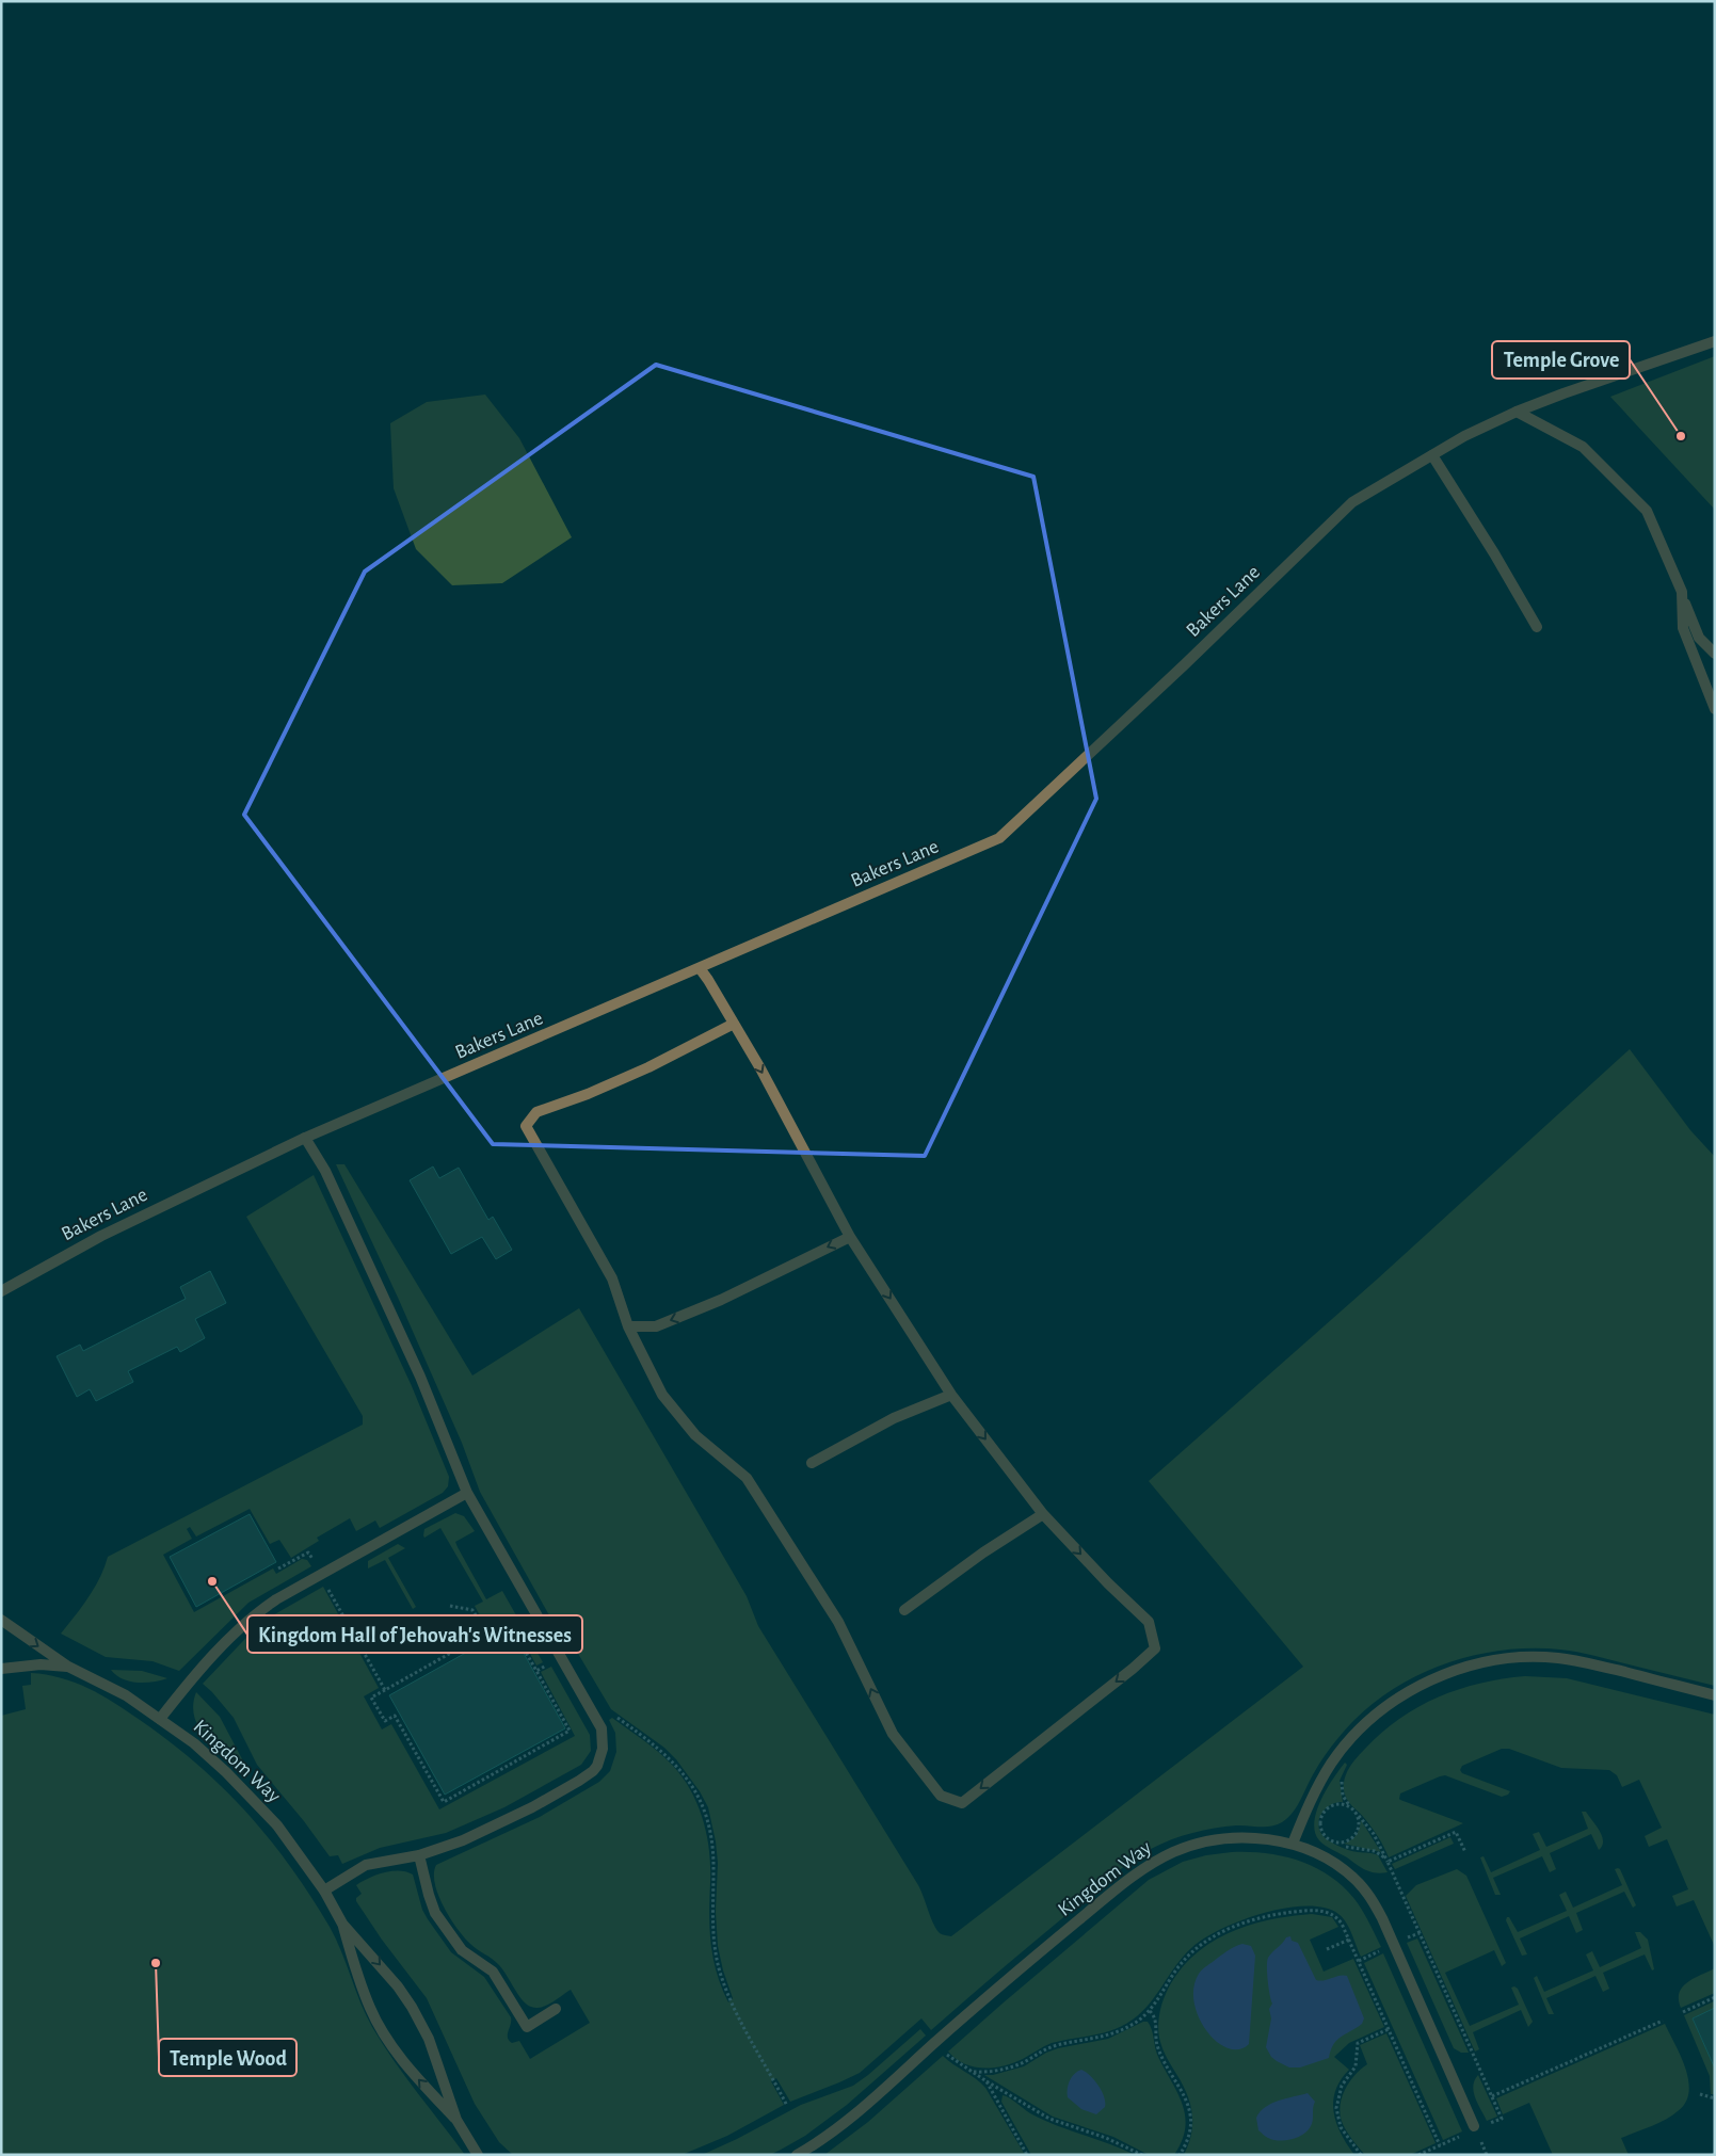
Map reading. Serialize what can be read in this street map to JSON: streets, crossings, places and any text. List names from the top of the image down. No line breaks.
{"streets":{"street":["Bakers Lane","Kingdom Way"]},"places":["Temple Grove","Kingdom Hall of Jehovah's Witnesses","Temple Wood"]}
